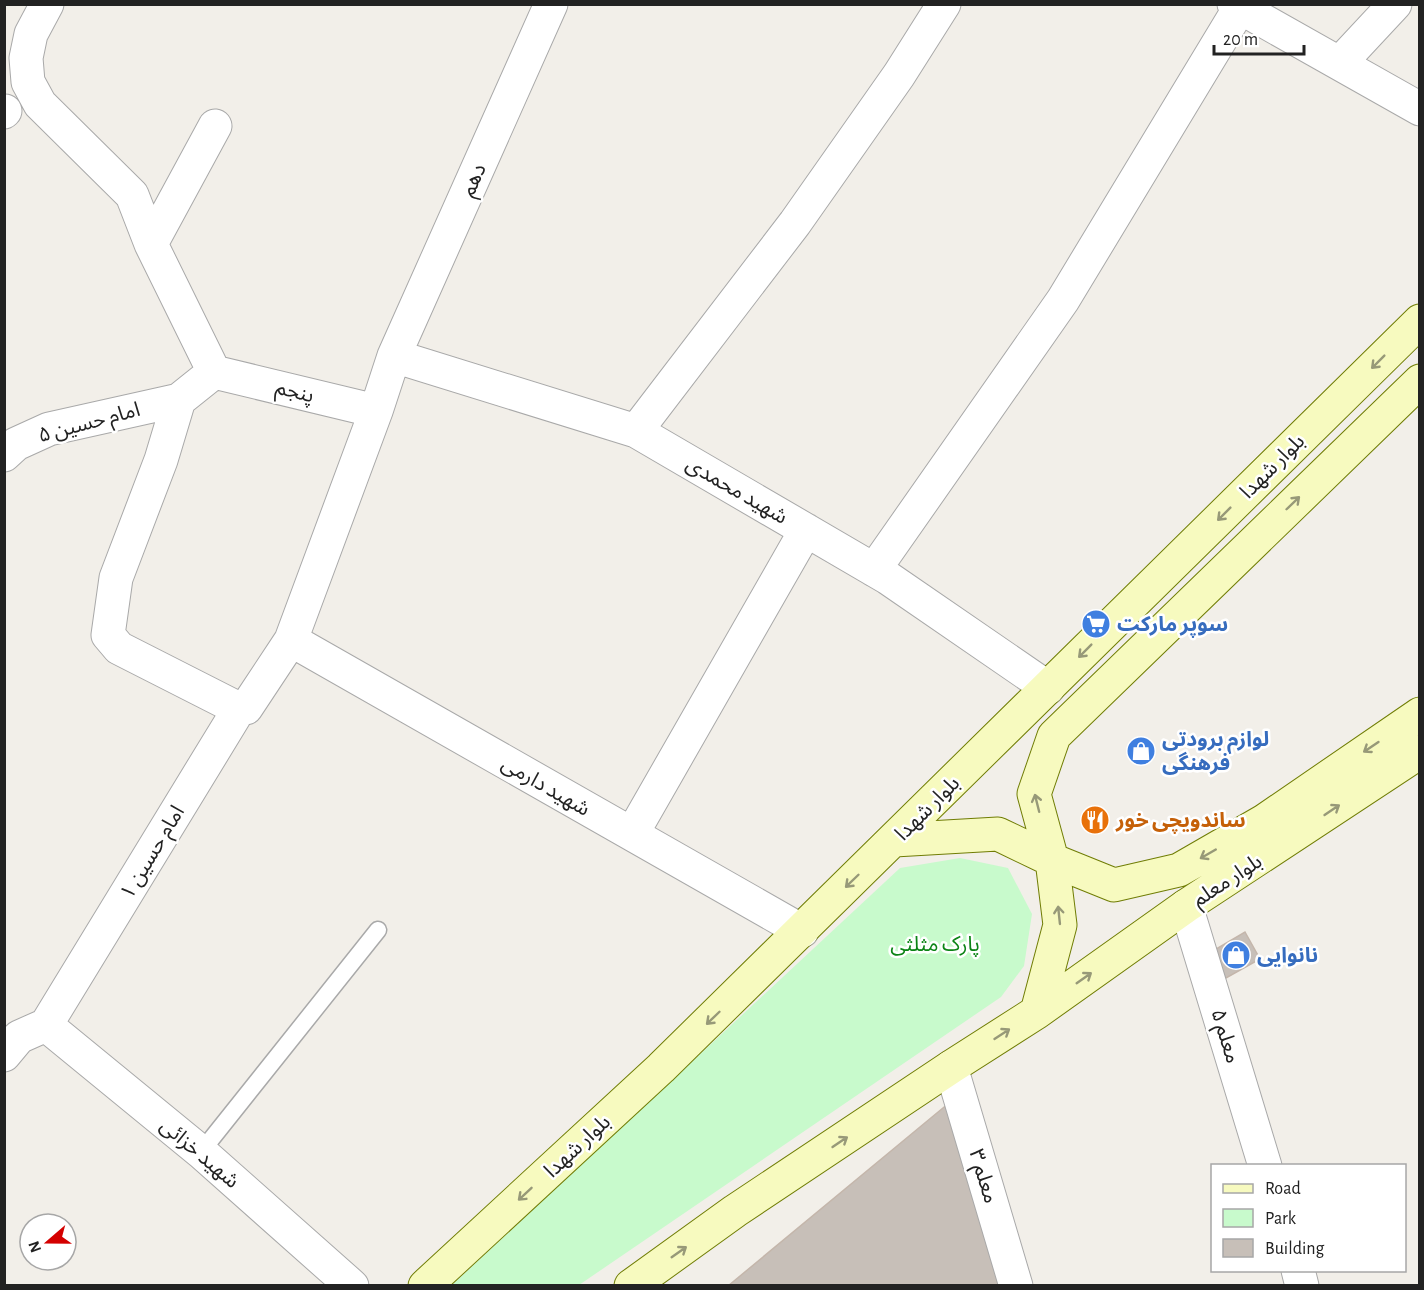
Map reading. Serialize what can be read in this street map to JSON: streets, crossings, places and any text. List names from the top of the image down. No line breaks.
{"streets":{"main road":["بلوار شهدا","بلوار معلم"],"street":["دهم","پنجم","امام حسین ۵","شهید محمدی","شهید دارمی","امام حسین ۱","معلم ۵","شهید خزائی","معلم ۳"]},"crossings":[["دهم","پنجم"],["دهم","شهید محمدی"],["دهم","امام حسین ۱"],["پنجم","امام حسین ۱"],["بلوار شهدا","شهید محمدی"],["بلوار شهدا","شهید دارمی"],["بلوار شهدا","بلوار معلم"],["شهید دارمی","امام حسین ۱"],["امام حسین ۱","شهید خزائی"],["بلوار معلم","معلم ۵"]],"parks":["پارک مثلثی"],"places":{"supermarket":["سوپر مارکت"],"shop":["لوازم برودتی فرهنگی","نانوایی"],"restaurant":["ساندویچی خور"]},"legend":["Road","Park","Building"],"scale_bar":"20 m","north":"left"}
